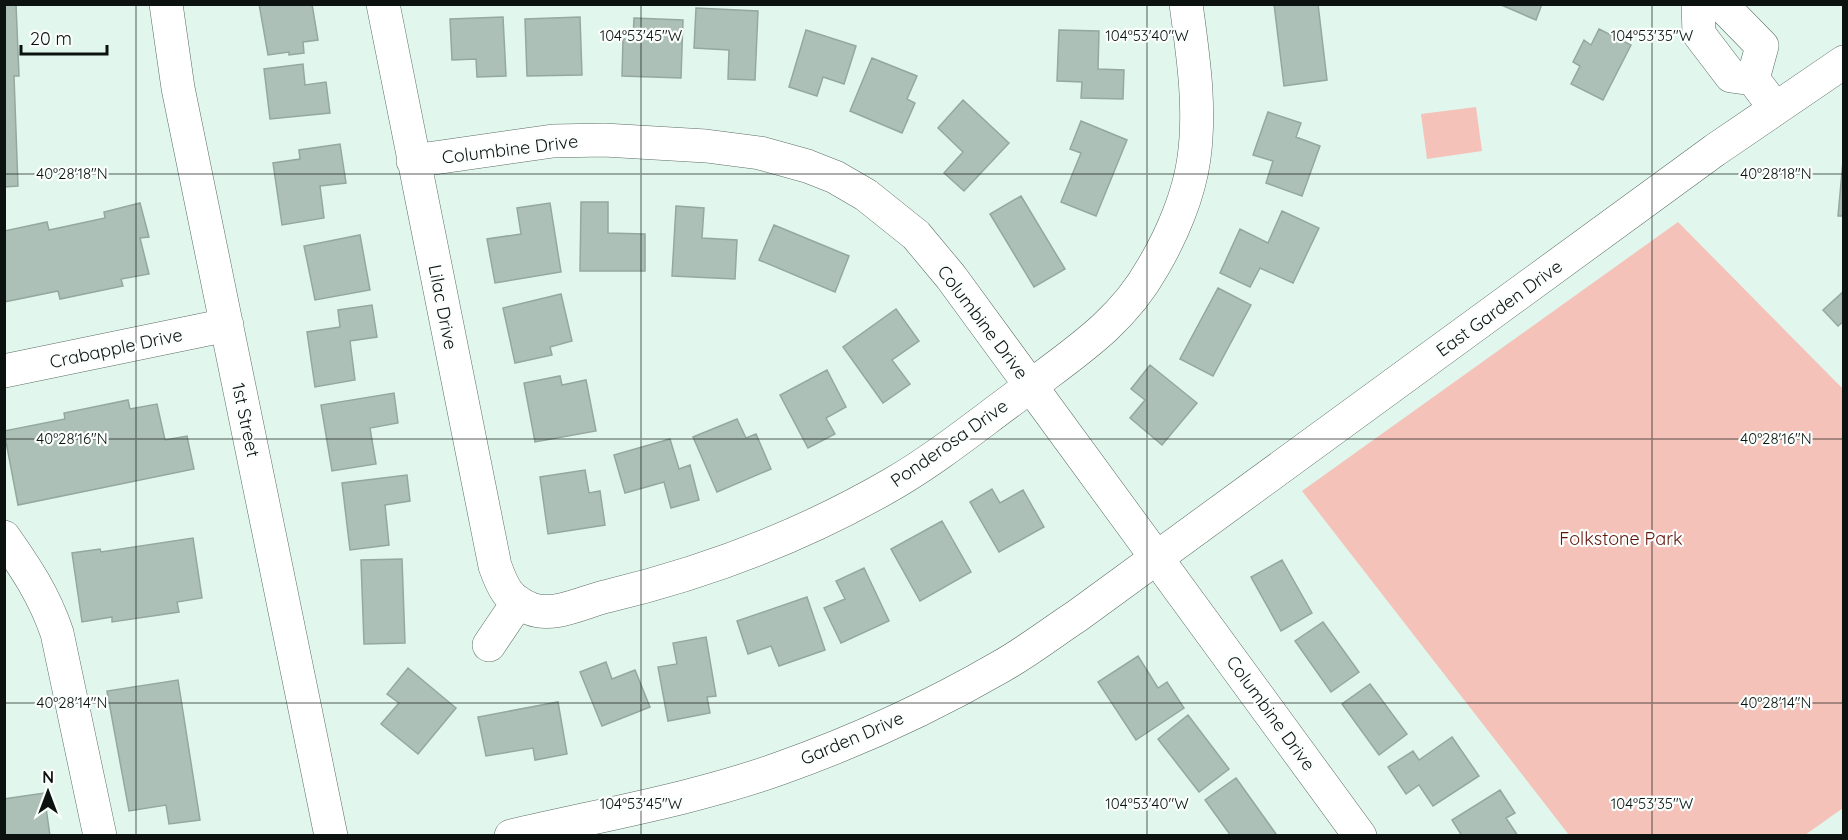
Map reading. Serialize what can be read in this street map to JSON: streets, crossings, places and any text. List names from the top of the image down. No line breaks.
{"streets":{"street":["Columbine Drive","Lilac Drive","East Garden Drive","Crabapple Drive","1st Street","Ponderosa Drive","Garden Drive"]},"crossings":[["Columbine Drive","Lilac Drive"],["Columbine Drive","East Garden Drive"],["Columbine Drive","Ponderosa Drive"],["Columbine Drive","Garden Drive"],["Lilac Drive","Ponderosa Drive"],["East Garden Drive","Garden Drive"],["Crabapple Drive","1st Street"]],"parks":["Folkstone Park"],"scale_bar":"20 m","north":"top","coordinates":["104°53'45\"W","104°53'40\"W","104°53'35\"W","40°28'18\"N","40°28'16\"N","40°28'14\"N"]}
